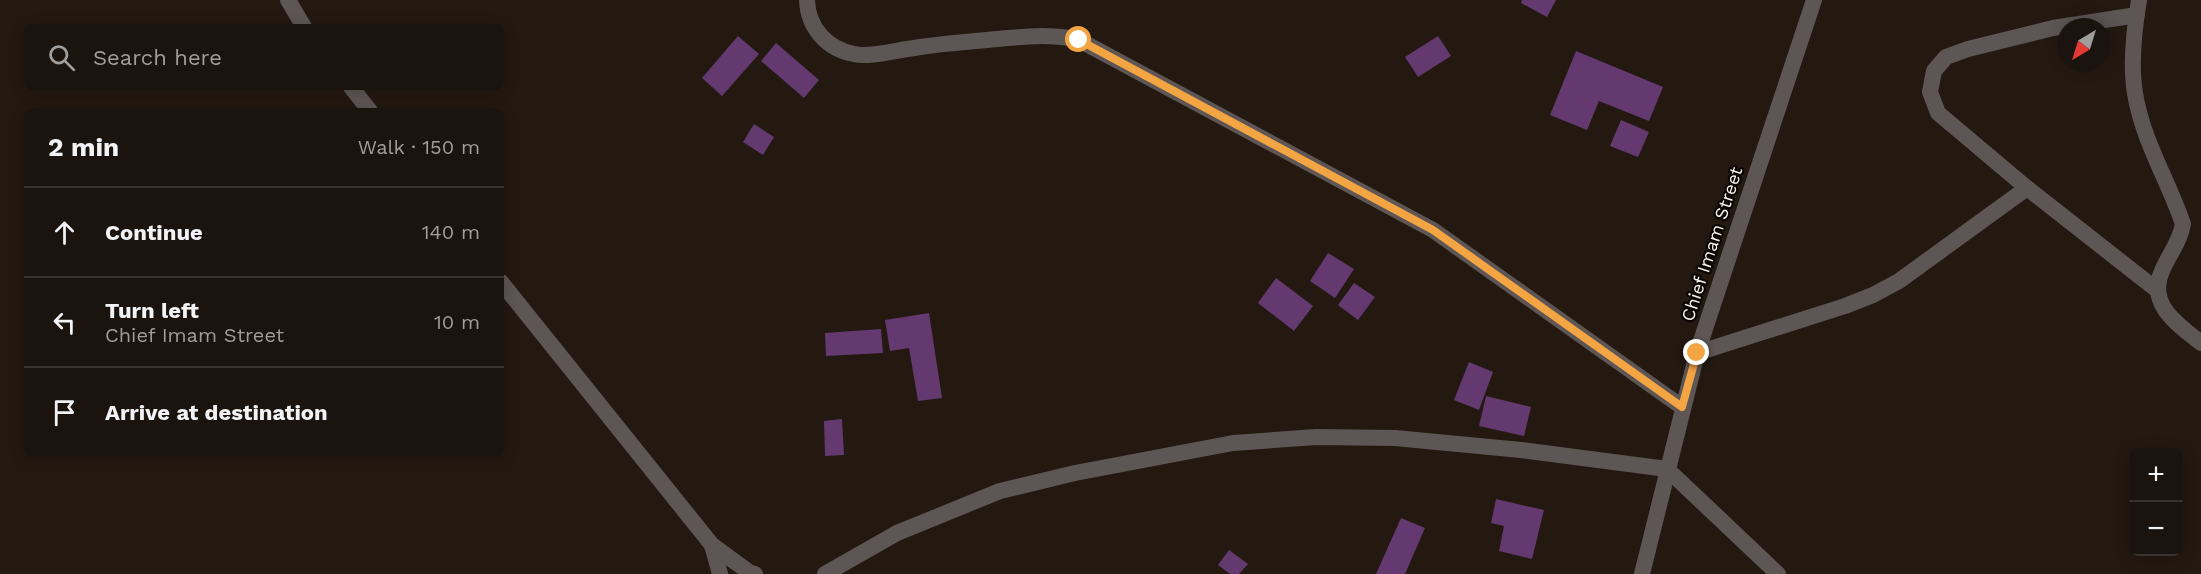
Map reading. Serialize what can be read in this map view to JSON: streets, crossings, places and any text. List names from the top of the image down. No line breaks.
{"streets":{"street":["Chief Imam Street"]},"north":"bottom left","page":{"search":"Search here","heading":["2 min","Walk · 150 m"],"list":[["Continue","140 m"],["Turn left","Chief Imam Street","10 m"],"Arrive at destination"],"map_buttons":["+","−"]}}
